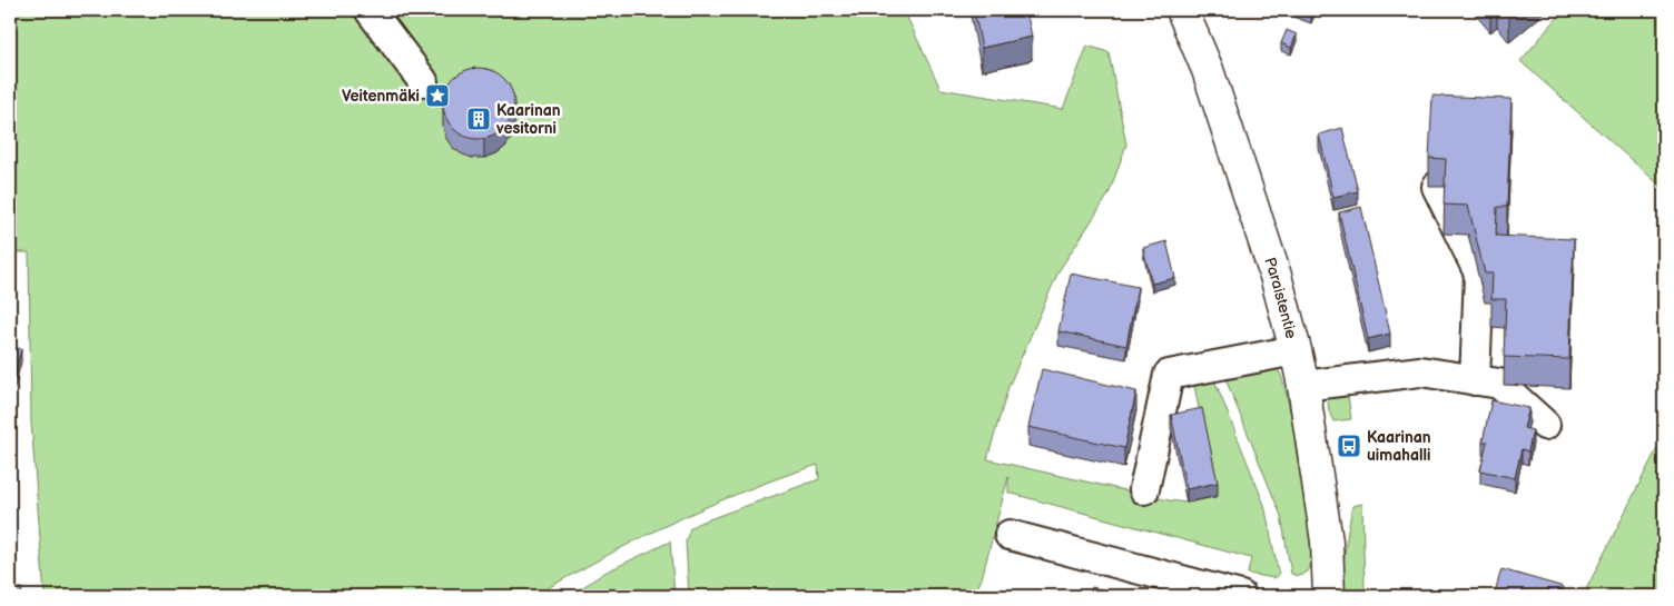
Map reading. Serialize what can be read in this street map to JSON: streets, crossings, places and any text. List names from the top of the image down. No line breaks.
{"streets":{"main road":["Paraistentie"]},"places":{"place":["Veitenmäki"],"building":["Kaarinan vesitorni"],"bus stop":["Kaarinan uimahalli"]}}
